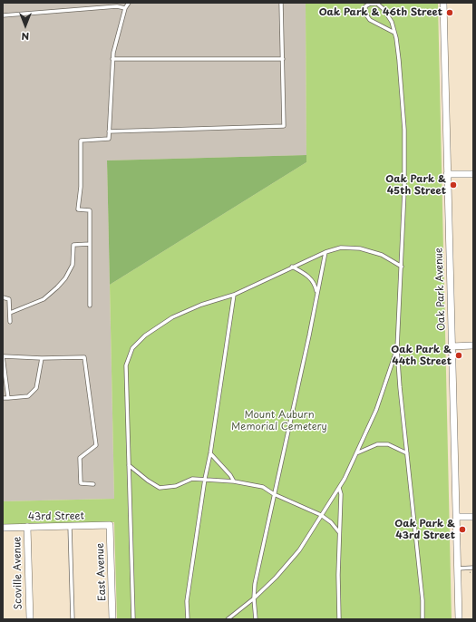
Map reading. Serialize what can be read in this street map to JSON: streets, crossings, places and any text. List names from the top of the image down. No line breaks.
{"streets":{"street":["Oak Park Avenue","43rd Street","East Avenue","Scoville Avenue"]},"crossings":[["43rd Street","East Avenue"],["43rd Street","Scoville Avenue"]],"parks":["Mount Auburn Memorial Cemetery"],"places":["Oak Park & 46th Street","Oak Park & 45th Street","Oak Park & 44th Street","Oak Park & 43rd Street"],"north":"bottom"}
